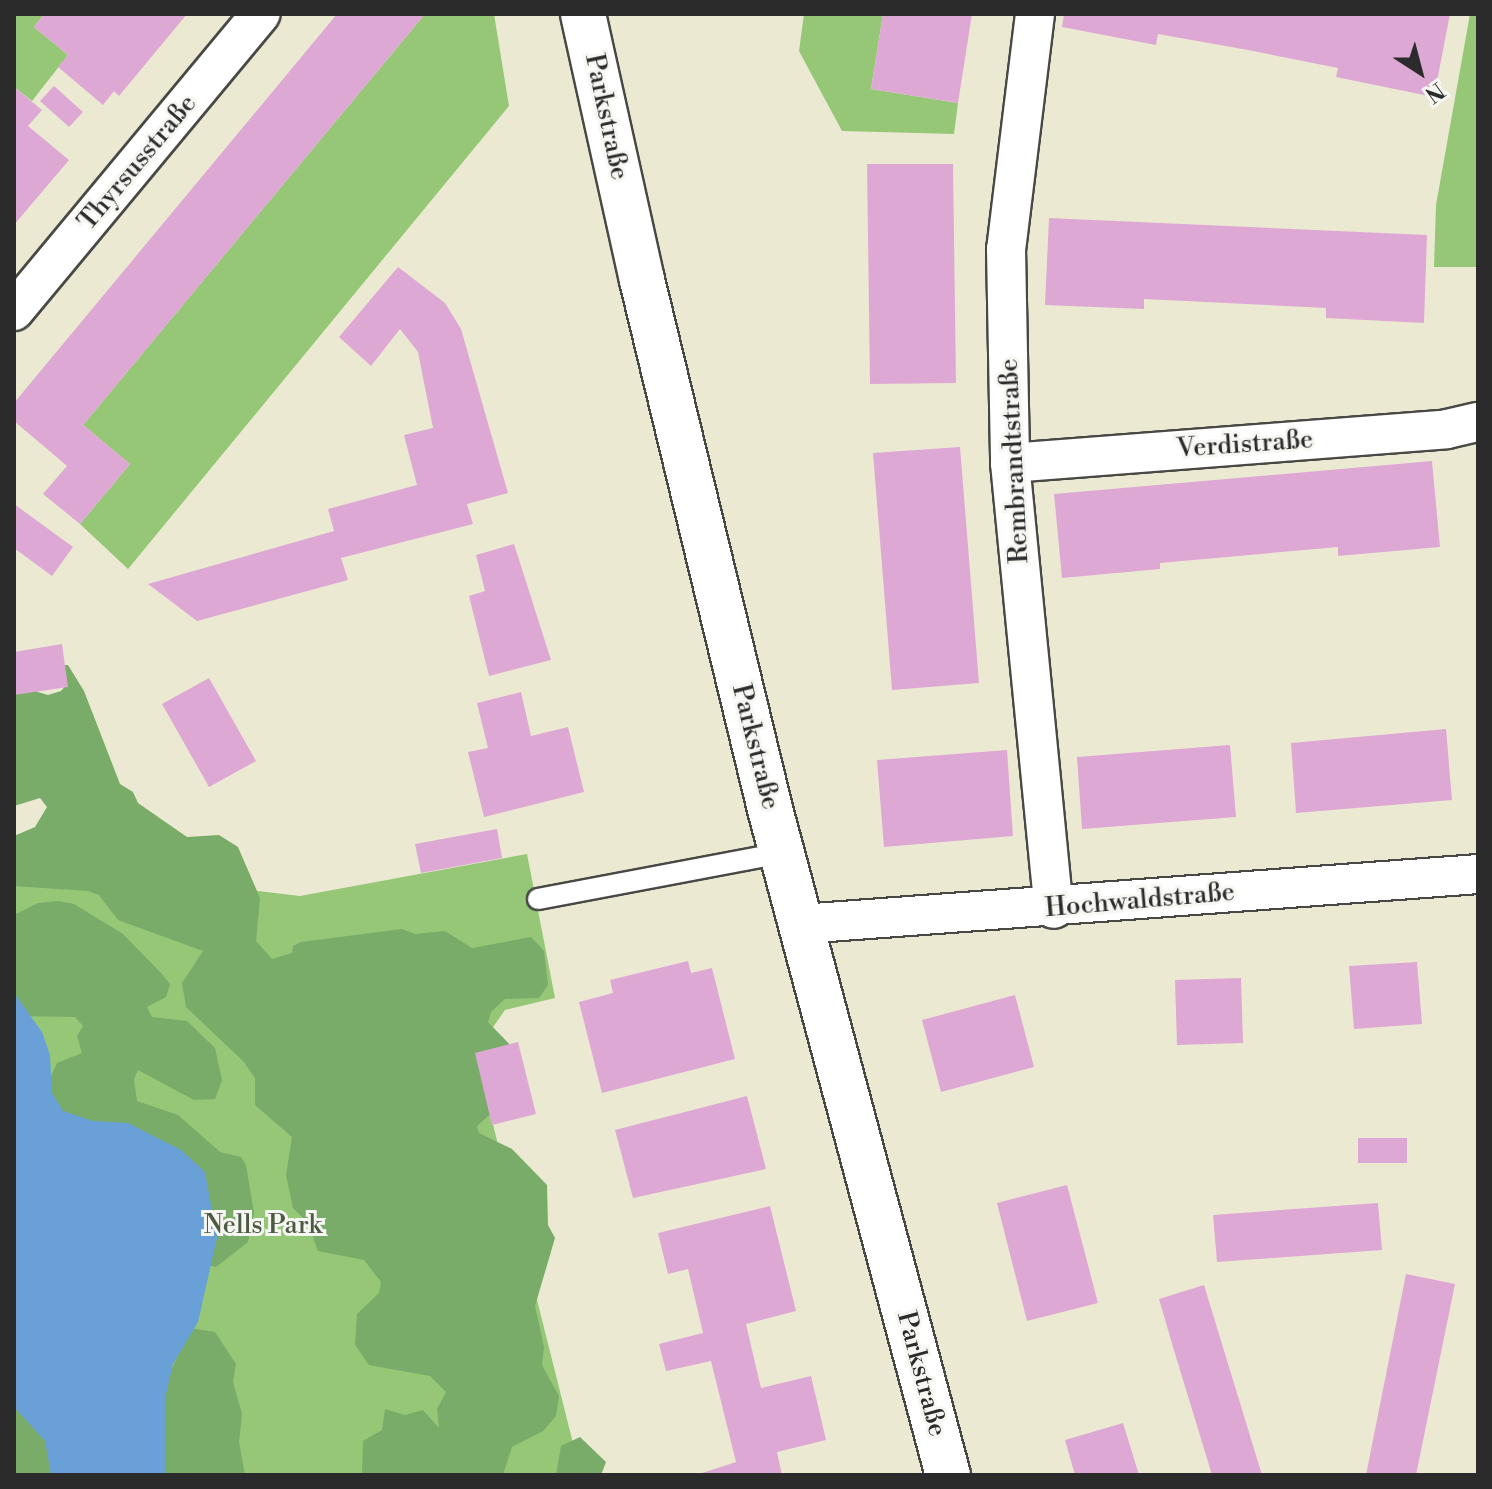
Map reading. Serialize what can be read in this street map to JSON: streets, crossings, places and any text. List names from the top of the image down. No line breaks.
{"streets":{"street":["Parkstraße","Thyrsusstraße","Verdistraße","Rembrandtstraße","Hochwaldstraße"]},"crossings":[["Parkstraße","Hochwaldstraße"],["Verdistraße","Rembrandtstraße"],["Rembrandtstraße","Hochwaldstraße"]],"parks":["Nells Park"],"north":"bottom right"}
